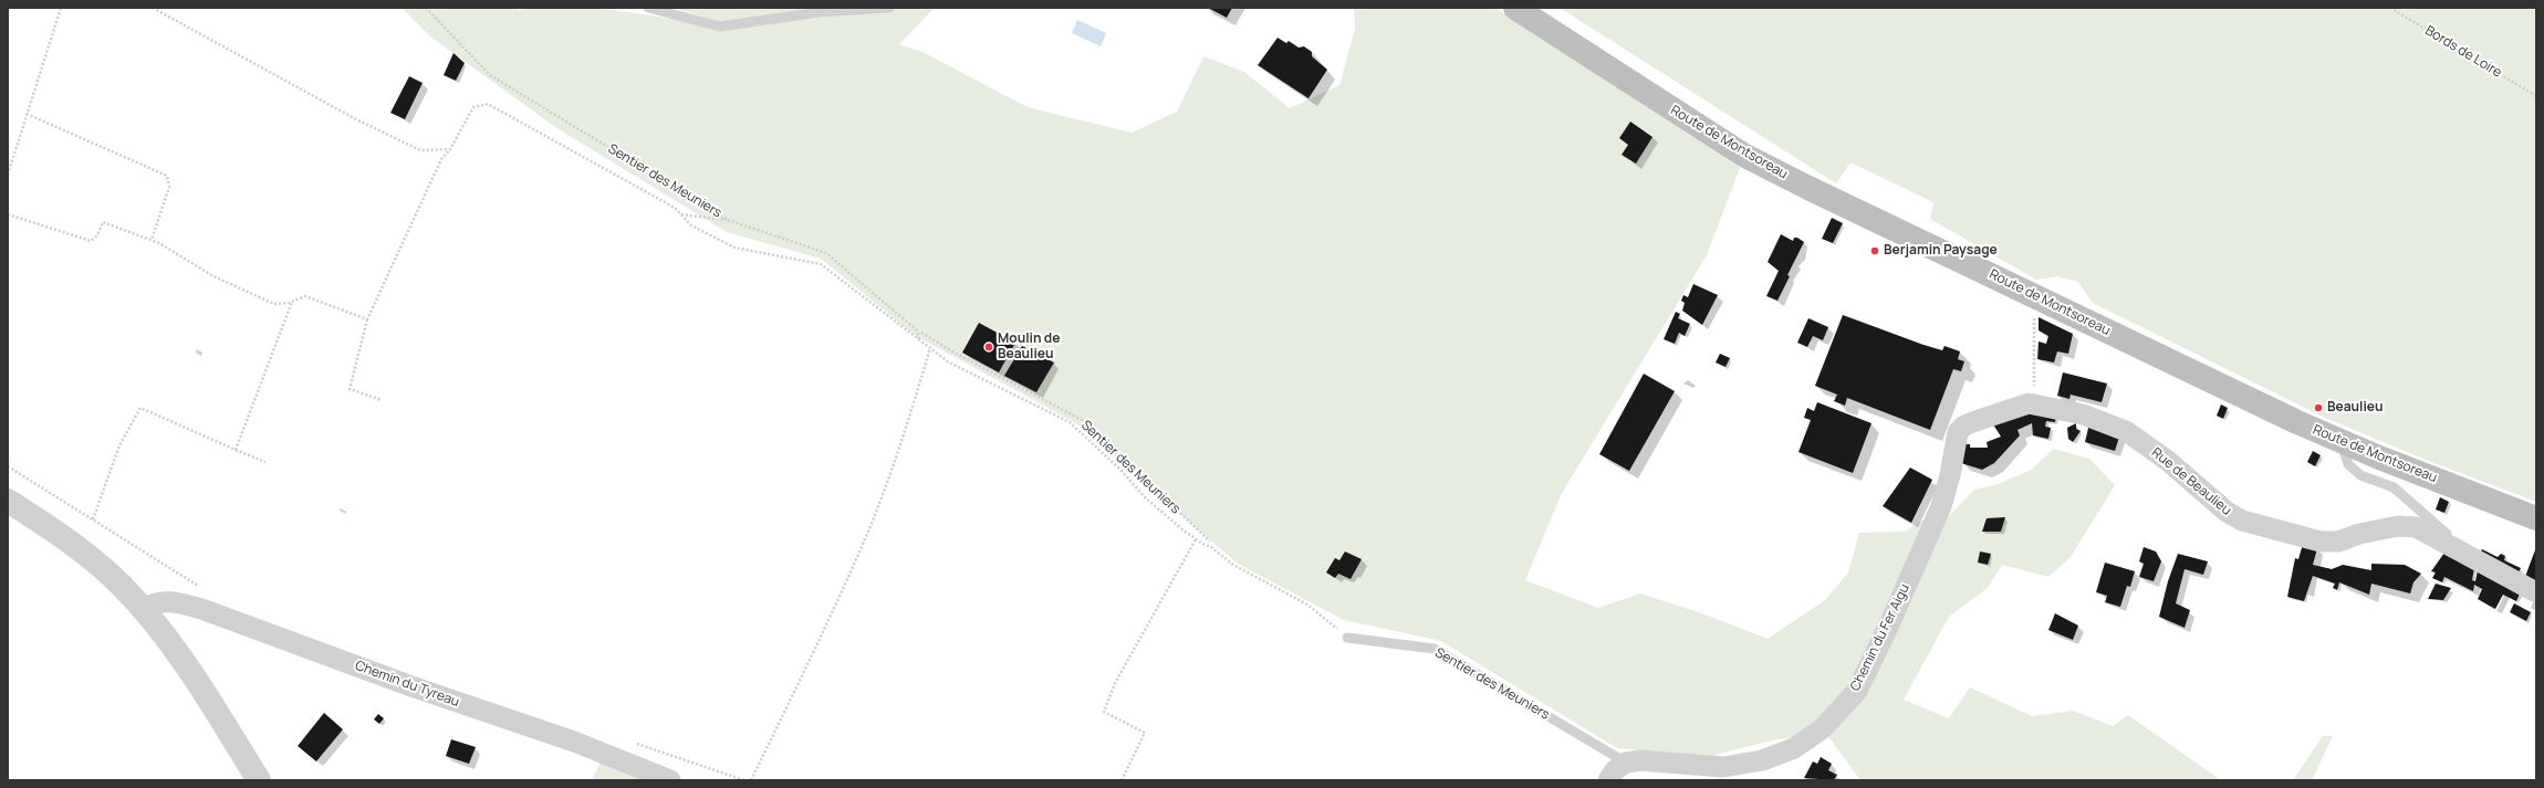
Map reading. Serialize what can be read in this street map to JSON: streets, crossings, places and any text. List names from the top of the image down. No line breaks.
{"streets":{"main road":["Route de Montsoreau"],"street":["Rue de Beaulieu","Chemin du Fer Aigu","Chemin du Tyreau"],"lane":["Sentier des Meuniers"],"path":["Bords de Loire"]},"crossings":[["Sentier des Meuniers","Chemin du Fer Aigu"],["Rue de Beaulieu","Chemin du Fer Aigu"]],"places":["Berjamin Paysage","Moulin de Beaulieu","Beaulieu"]}
